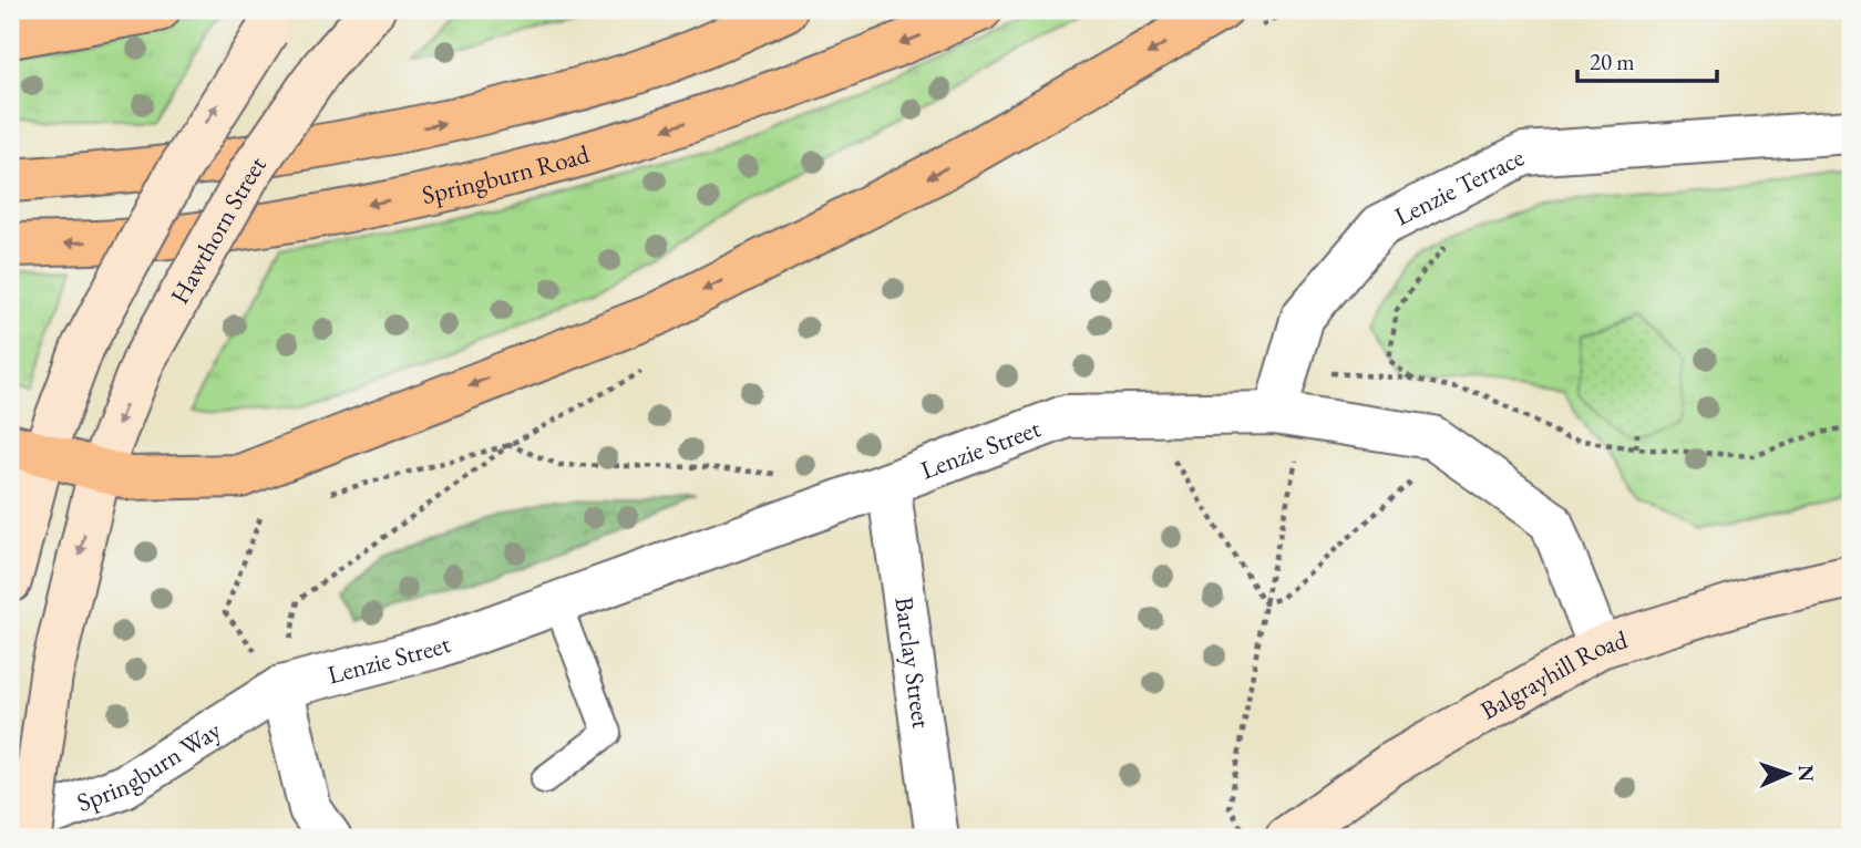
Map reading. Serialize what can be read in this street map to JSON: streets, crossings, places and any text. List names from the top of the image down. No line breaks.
{"streets":{"main road":["Springburn Road"],"street":["Lenzie Terrace","Hawthorn Street","Lenzie Street","Barclay Street","Balgrayhill Road","Springburn Way"]},"crossings":[["Lenzie Terrace","Lenzie Street"],["Lenzie Street","Barclay Street"],["Lenzie Street","Balgrayhill Road"],["Lenzie Street","Springburn Way"]],"scale_bar":"20 m","north":"right"}
